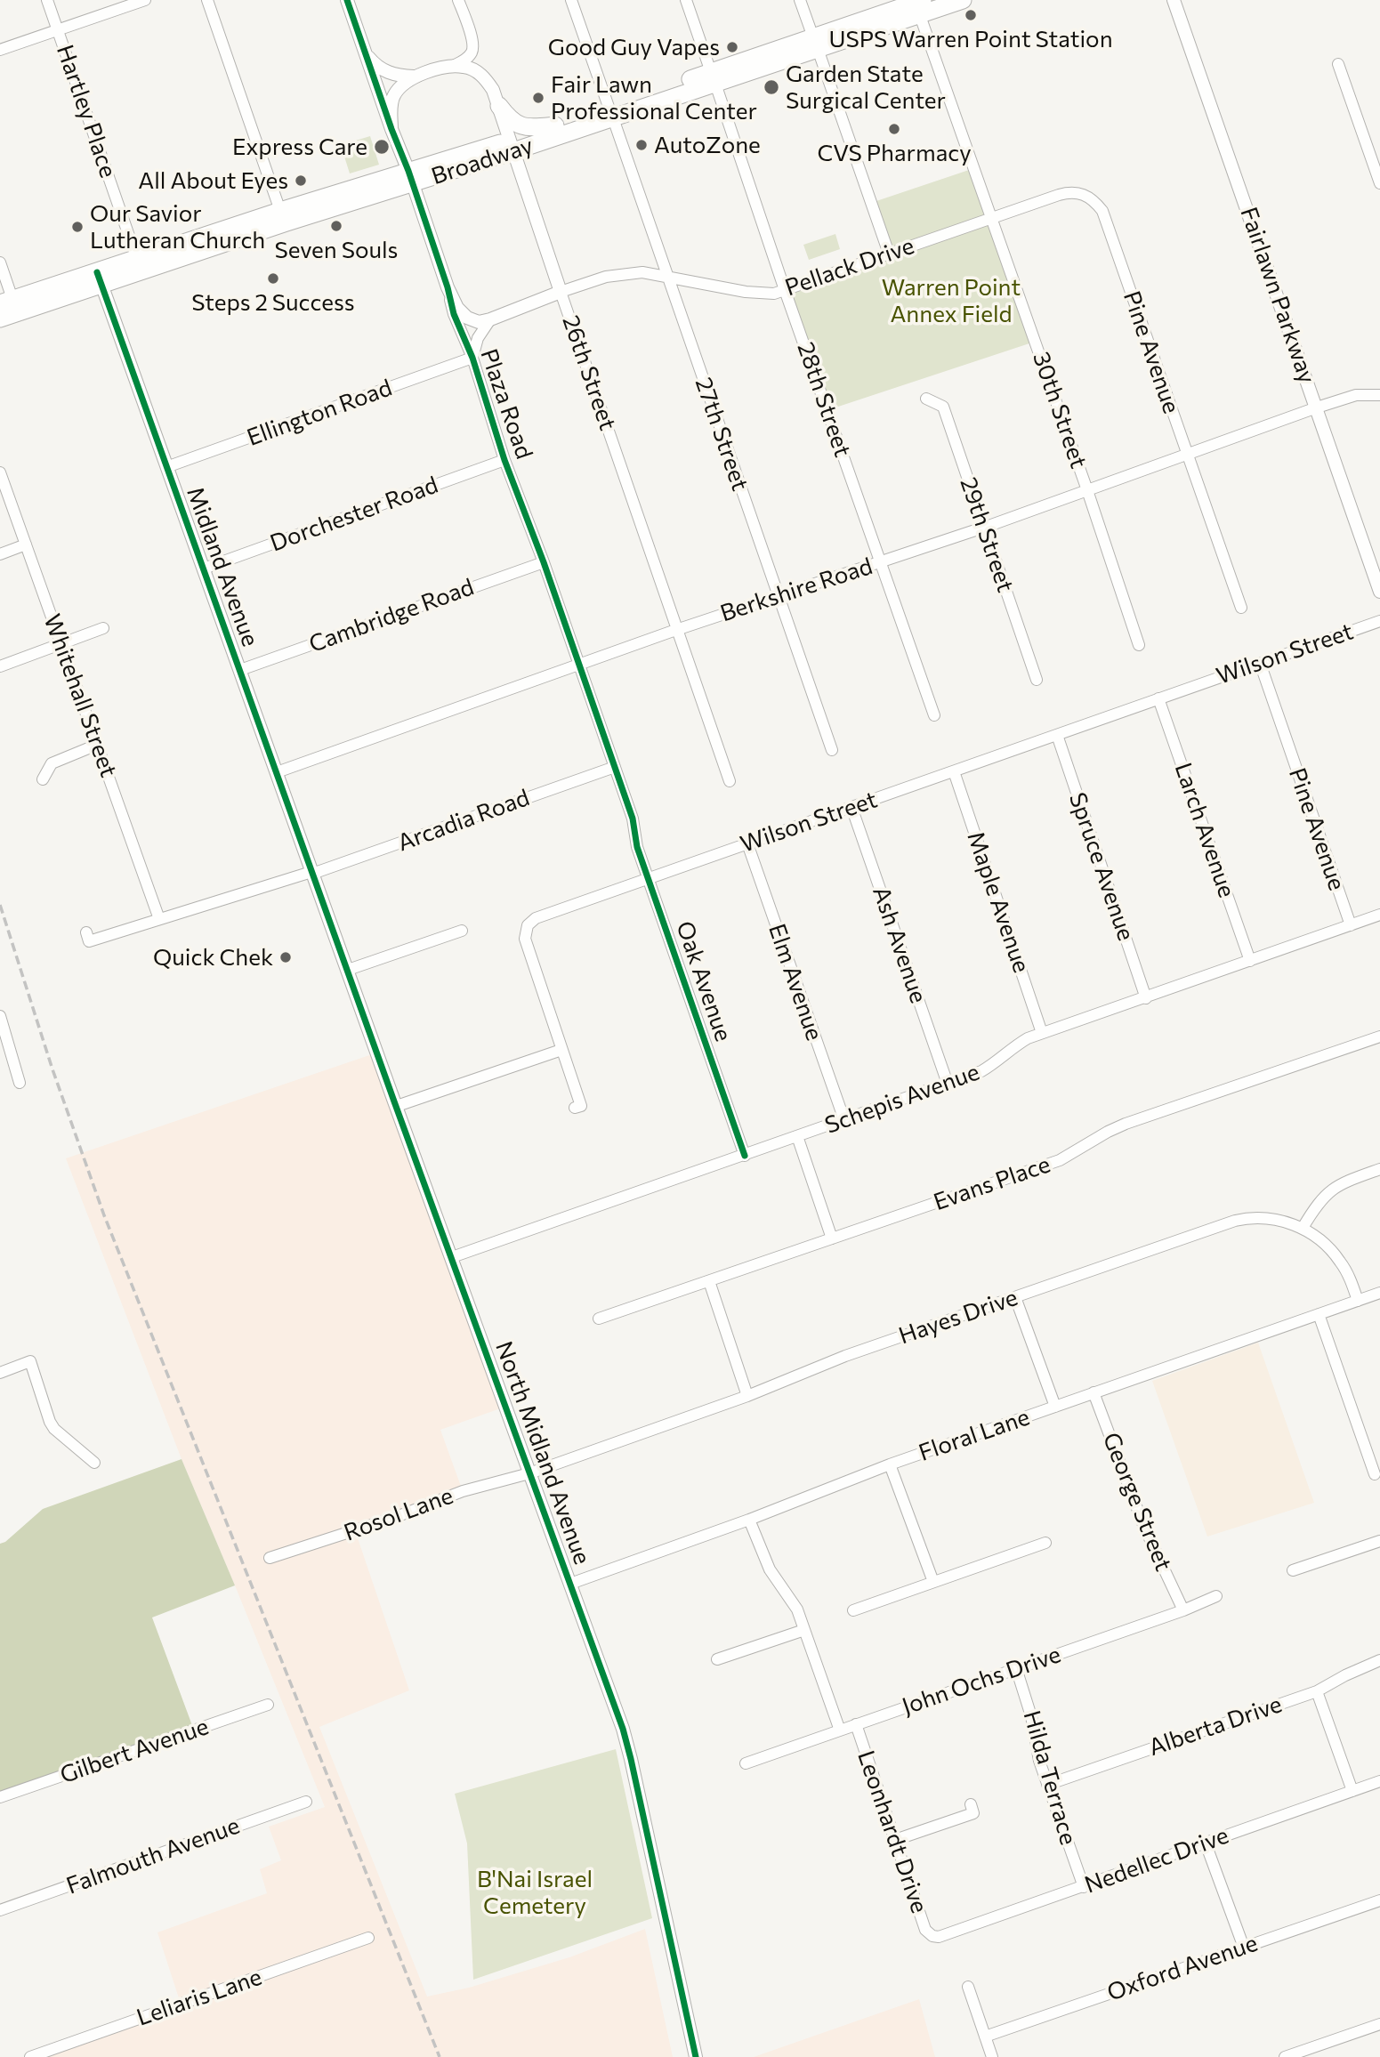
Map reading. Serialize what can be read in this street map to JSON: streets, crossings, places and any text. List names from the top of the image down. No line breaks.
{"streets":{"main road":["Broadway"],"street":["Hartley Place","Pellack Drive","Fairlawn Parkway","Pine Avenue","26th Street","28th Street","Plaza Road","30th Street","Ellington Road","27th Street","Dorchester Road","29th Street","Midland Avenue","Berkshire Road","Cambridge Road","Wilson Street","Whitehall Street","Arcadia Road","Larch Avenue","Spruce Avenue","Maple Avenue","Ash Avenue","Oak Avenue","Elm Avenue","Schepis Avenue","Evans Place","Hayes Drive","Floral Lane","North Midland Avenue","George Street","Rosol Lane","John Ochs Drive","Alberta Drive","Gilbert Avenue","Hilda Terrace","Leonhardt Drive","Falmouth Avenue","Nedellec Drive","Oxford Avenue","Leliaris Lane"]},"crossings":[["Hartley Place","Broadway"],["Broadway","26th Street"],["Broadway","28th Street"],["Broadway","Plaza Road"],["Broadway","30th Street"],["Broadway","27th Street"],["Broadway","Midland Avenue"],["Pellack Drive","Pine Avenue"],["Pellack Drive","26th Street"],["Pellack Drive","28th Street"],["Pellack Drive","30th Street"],["Pellack Drive","27th Street"],["Fairlawn Parkway","Berkshire Road"],["Pine Avenue","30th Street"],["Pine Avenue","Berkshire Road"],["Pine Avenue","Wilson Street"],["Pine Avenue","Schepis Avenue"],["26th Street","Plaza Road"],["26th Street","Berkshire Road"],["28th Street","Berkshire Road"],["Plaza Road","Ellington Road"],["Plaza Road","Dorchester Road"],["Plaza Road","Berkshire Road"],["Plaza Road","Cambridge Road"],["Plaza Road","Arcadia Road"],["Plaza Road","Oak Avenue"],["30th Street","Berkshire Road"],["Ellington Road","Midland Avenue"],["27th Street","Berkshire Road"],["Dorchester Road","Midland Avenue"],["29th Street","Berkshire Road"],["Midland Avenue","Berkshire Road"],["Midland Avenue","Cambridge Road"],["Midland Avenue","Arcadia Road"],["Midland Avenue","North Midland Avenue"],["Wilson Street","Larch Avenue"],["Wilson Street","Spruce Avenue"],["Wilson Street","Maple Avenue"],["Wilson Street","Ash Avenue"],["Wilson Street","Oak Avenue"],["Wilson Street","Elm Avenue"],["Whitehall Street","Arcadia Road"],["Arcadia Road","North Midland Avenue"],["Larch Avenue","Schepis Avenue"],["Spruce Avenue","Schepis Avenue"],["Maple Avenue","Schepis Avenue"],["Ash Avenue","Schepis Avenue"],["Oak Avenue","Schepis Avenue"],["Elm Avenue","Schepis Avenue"],["Schepis Avenue","North Midland Avenue"],["Hayes Drive","Floral Lane"],["Hayes Drive","North Midland Avenue"],["Hayes Drive","Rosol Lane"],["Floral Lane","North Midland Avenue"],["Floral Lane","George Street"],["Floral Lane","Leonhardt Drive"],["North Midland Avenue","Rosol Lane"],["George Street","John Ochs Drive"],["John Ochs Drive","Hilda Terrace"],["John Ochs Drive","Leonhardt Drive"],["Alberta Drive","Hilda Terrace"],["Hilda Terrace","Nedellec Drive"],["Leonhardt Drive","Nedellec Drive"]],"parks":["Warren Point Annex Field","B'Nai Israel Cemetery"],"places":["USPS Warren Point Station","Good Guy Vapes","Garden State Surgical Center","Fair Lawn Professional Center","CVS Pharmacy","AutoZone","Express Care","All About Eyes","Seven Souls","Our Savior Lutheran Church","Steps 2 Success","Quick Chek"]}
